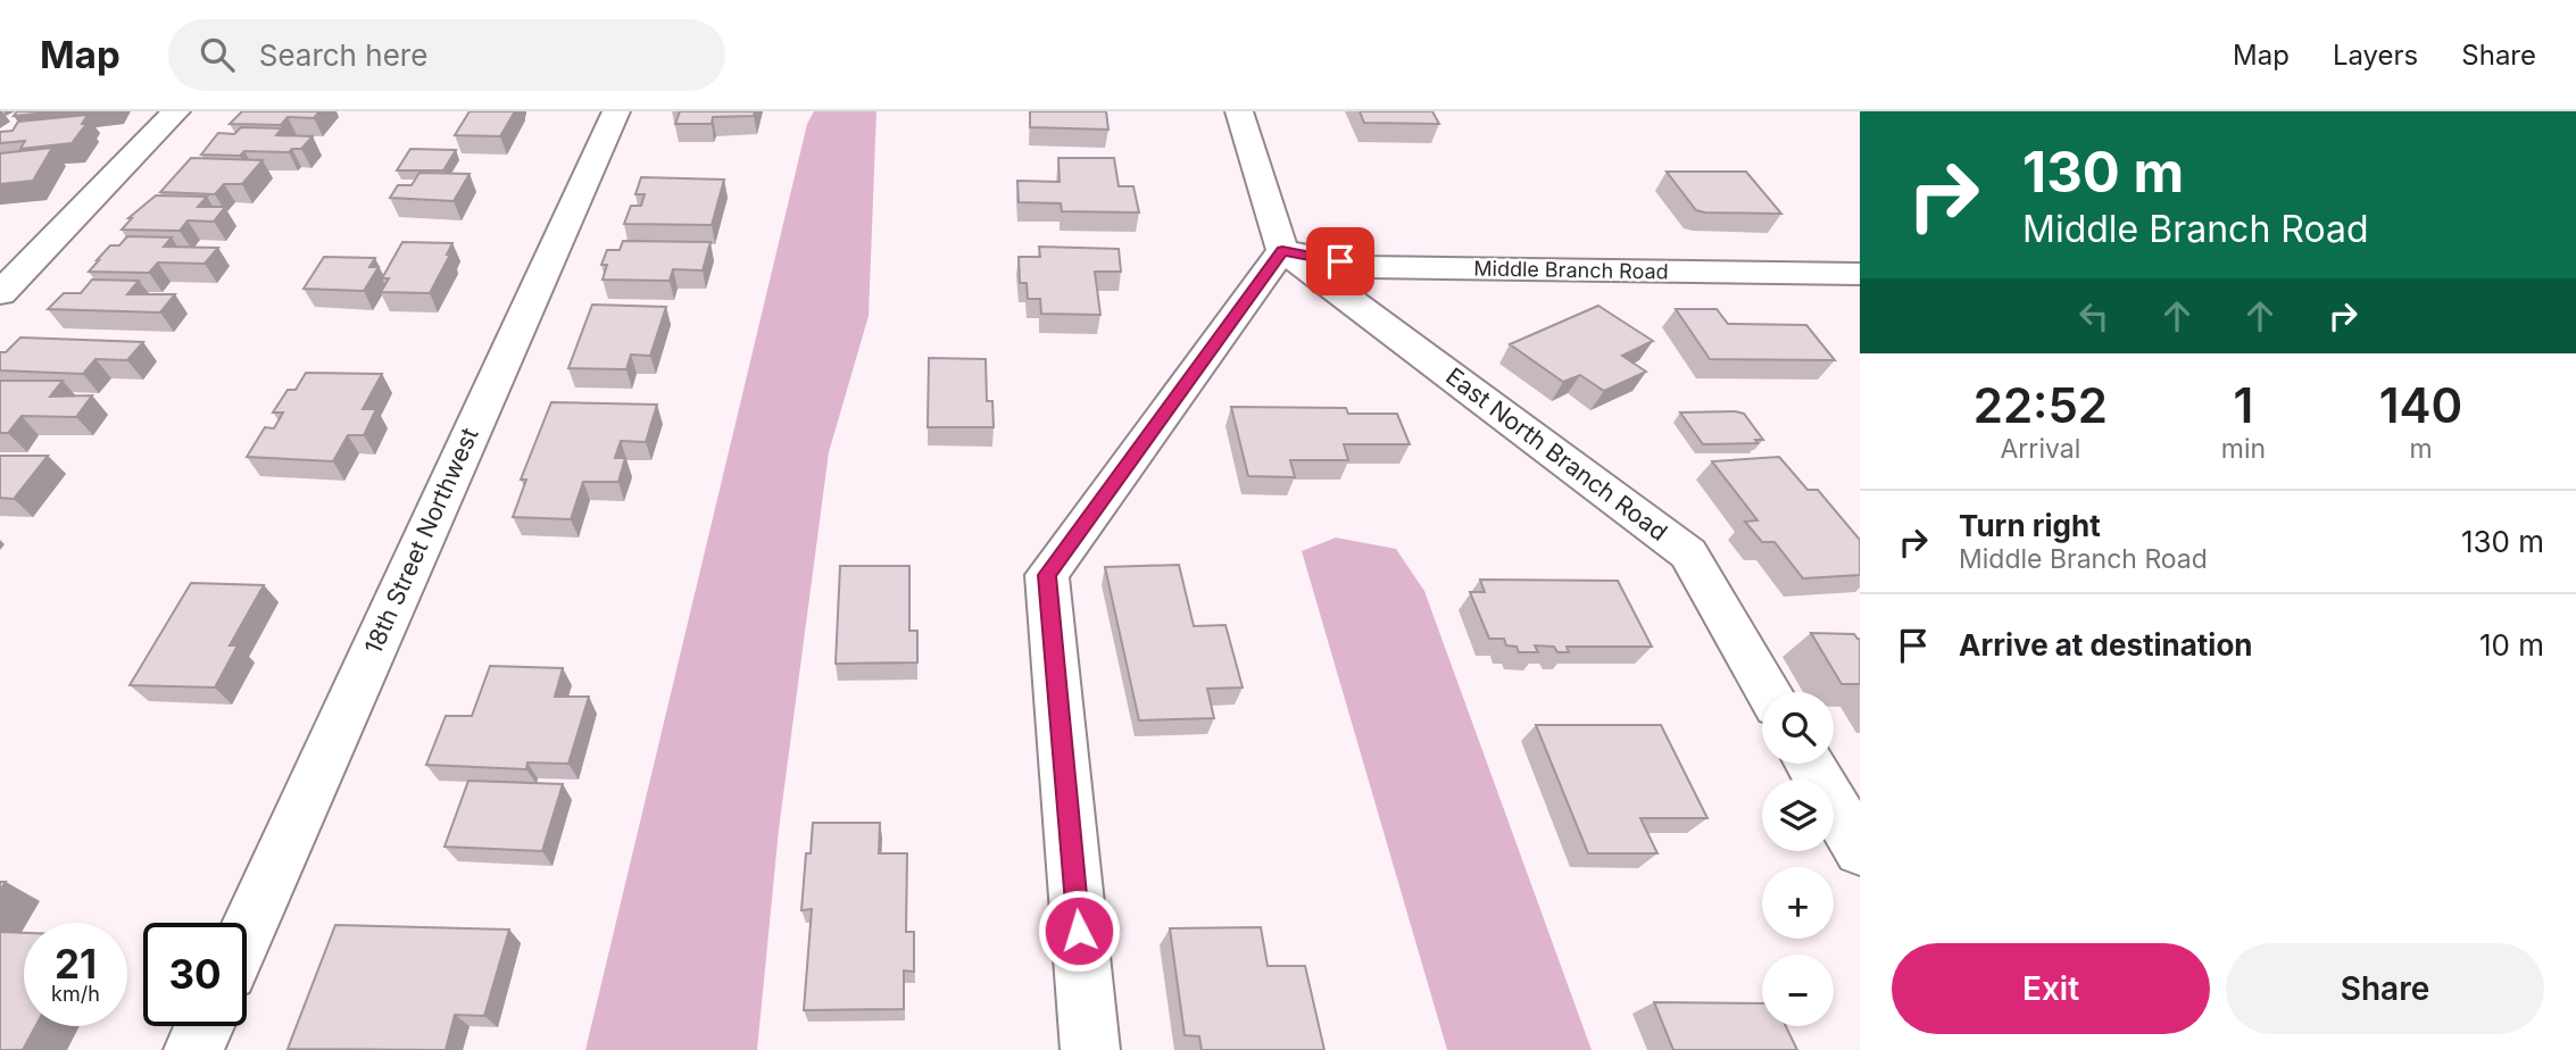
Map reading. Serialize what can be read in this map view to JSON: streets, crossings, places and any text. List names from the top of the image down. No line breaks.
{"streets":{"street":["Middle Branch Road","East North Branch Road","18th Street Northwest"]},"crossings":[["Middle Branch Road","East North Branch Road"]],"page":{"header":"Map","search":"Search here","nav":["Map","Layers","Share"],"turn":["130 m","Middle Branch Road"],"eta":["22:52","Arrival","1","min","140","m"],"list":[{"name":"Turn right","note":"Middle Branch Road","value":"130 m"},{"name":"Arrive at destination","value":"10 m"}],"map_buttons":["+","−"],"speed":"21 km/h","limit":"30","buttons":["Exit","Share"]}}
